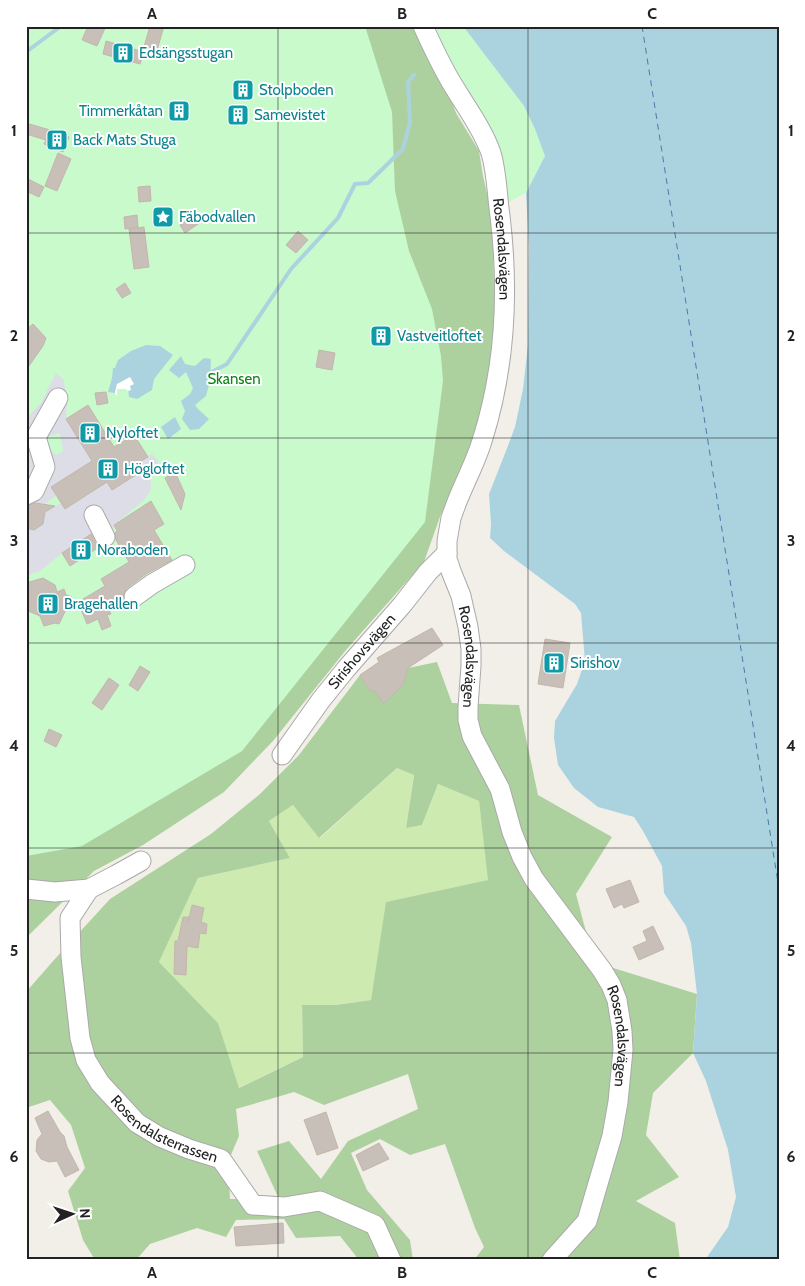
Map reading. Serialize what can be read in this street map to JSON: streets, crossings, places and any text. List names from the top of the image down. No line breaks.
{"streets":{"street":["Rosendalsvägen","Sirishovsvägen","Rosendalsterrassen"]},"crossings":[["Rosendalsvägen","Sirishovsvägen"]],"parks":["Skansen"],"places":{"building":["Edsängsstugan","Stolpboden","Timmerkåtan","Samevistet","Back Mats Stuga","Vastveitloftet","Nyloftet","Högloftet","Noraboden","Bragehallen","Sirishov"],"place":["Fäbodvallen"]},"north":"right","grid":{"columns":["A","B","C"],"rows":["1","2","3","4","5","6"]}}
